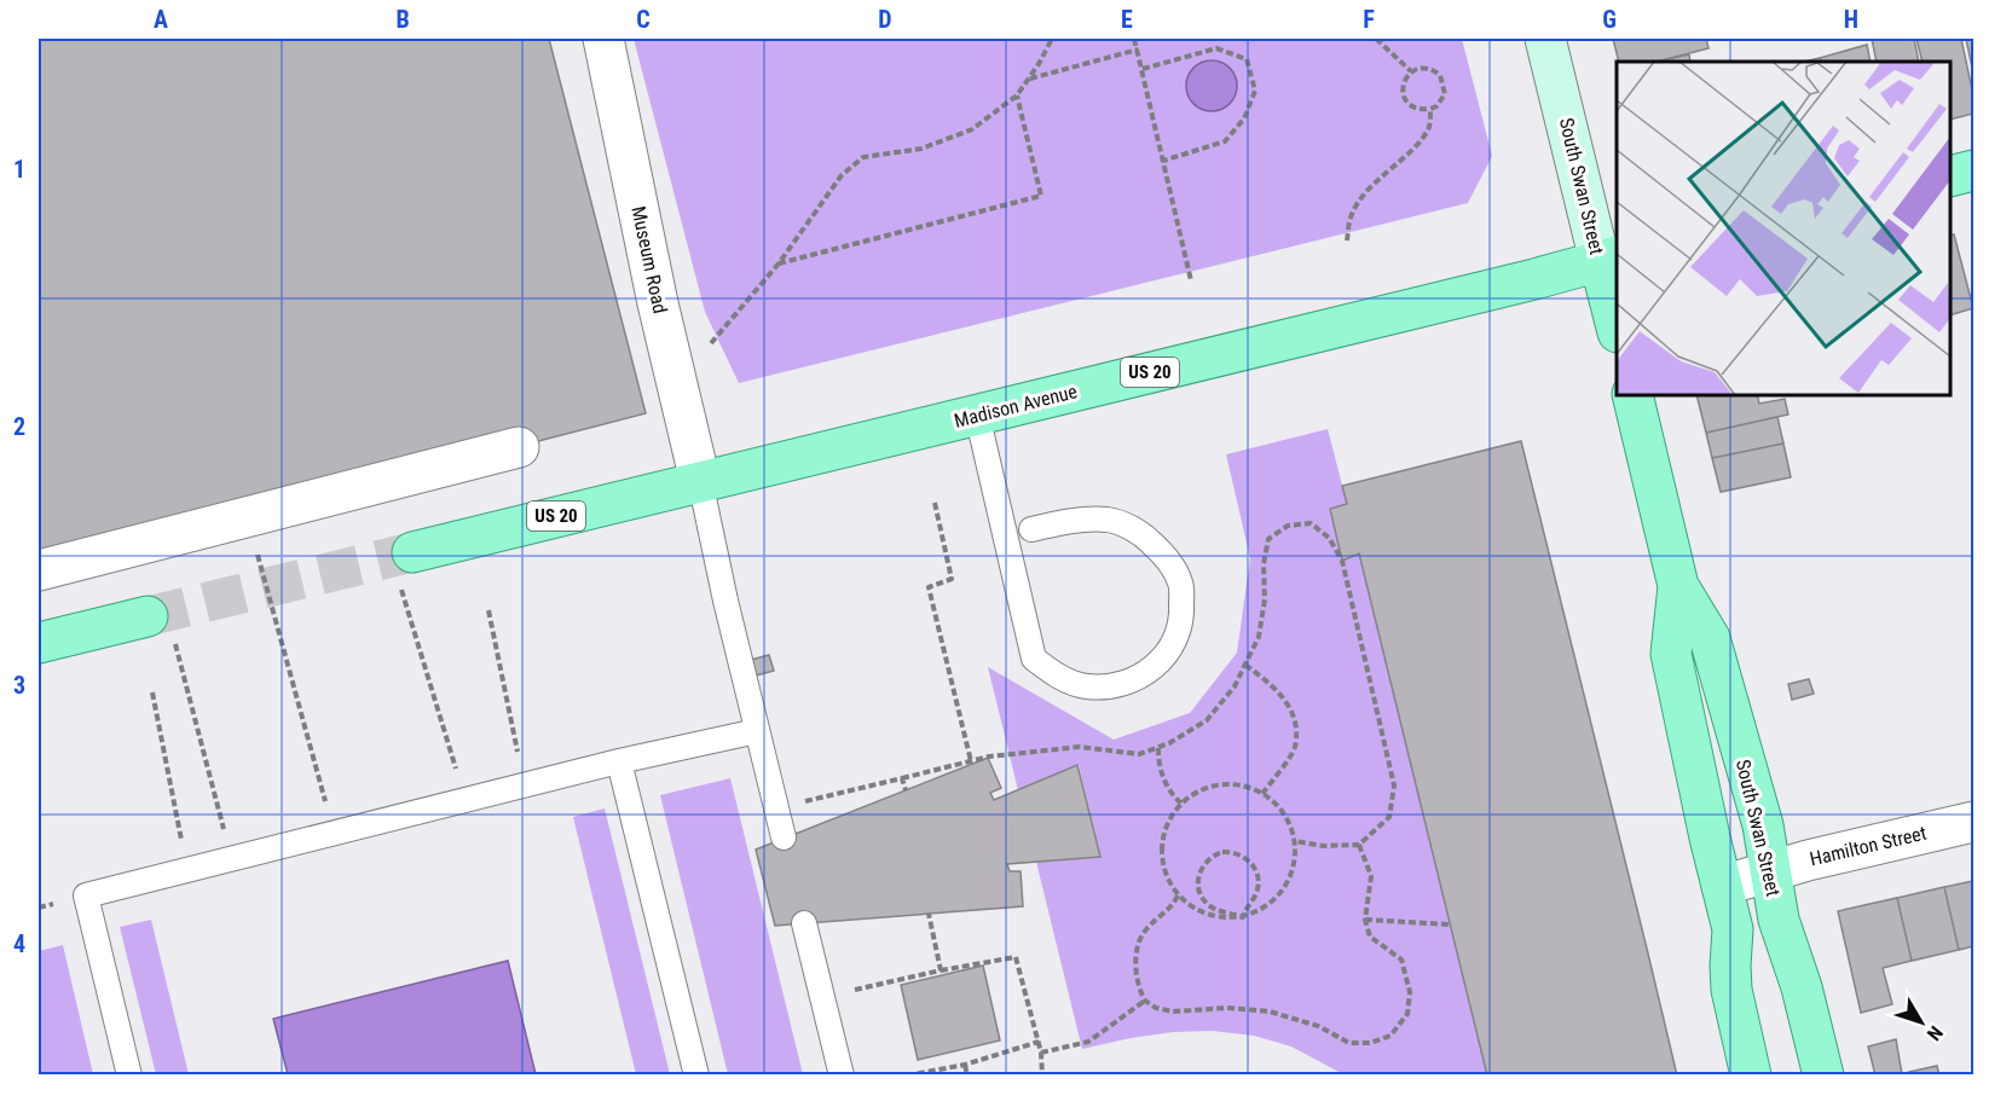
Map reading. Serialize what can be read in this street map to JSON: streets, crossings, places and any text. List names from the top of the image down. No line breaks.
{"streets":{"main road":["South Swan Street","US 20","Madison Avenue"],"street":["Museum Road","Hamilton Street"]},"crossings":[["South Swan Street","Madison Avenue"],["South Swan Street","Hamilton Street"],["Museum Road","Madison Avenue"]],"north":"bottom right","grid":{"columns":["A","B","C","D","E","F","G","H"],"rows":["1","2","3","4"]}}
